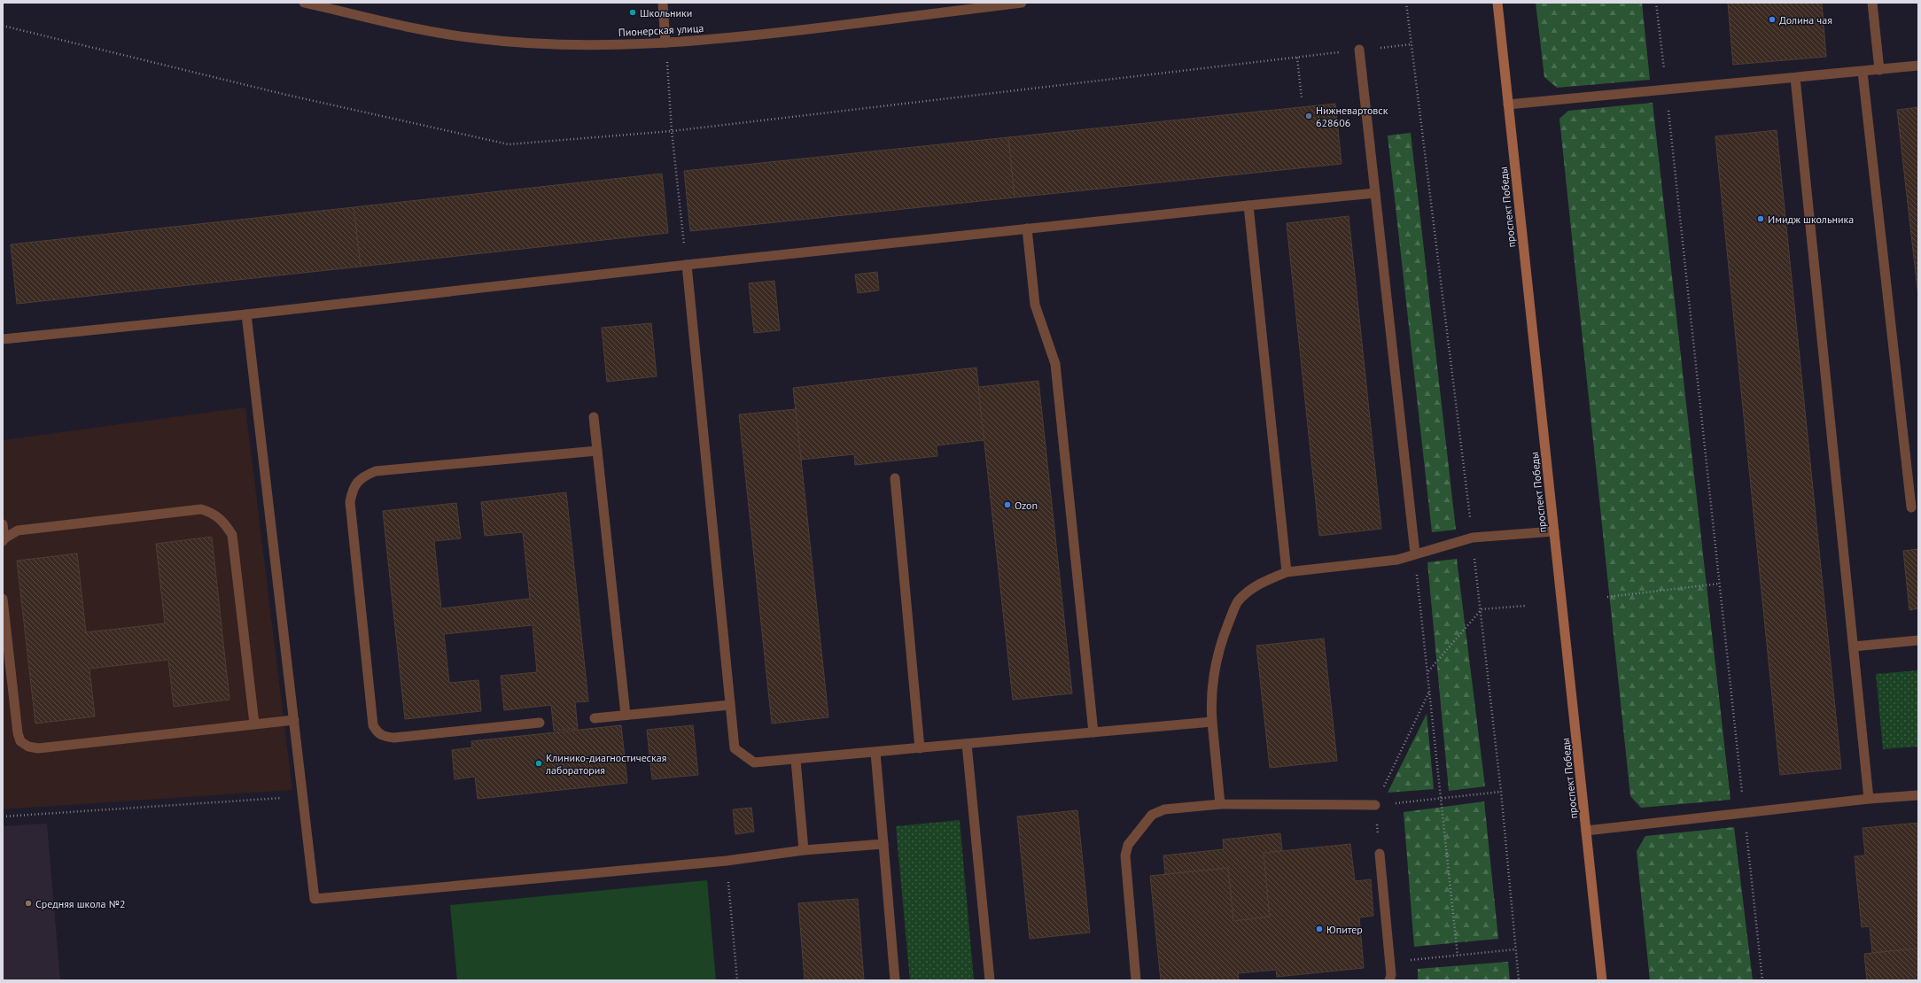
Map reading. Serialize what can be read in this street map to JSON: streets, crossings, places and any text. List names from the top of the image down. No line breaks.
{"streets":{"main road":["проспект Победы"],"street":["Пионерская улица"]},"places":["Школьники","Долина чая","Нижневартовск 628606","Имидж школьника","Ozon","Клинико-диагностическая лаборатория","Средняя школа №2","Юпитер"]}
